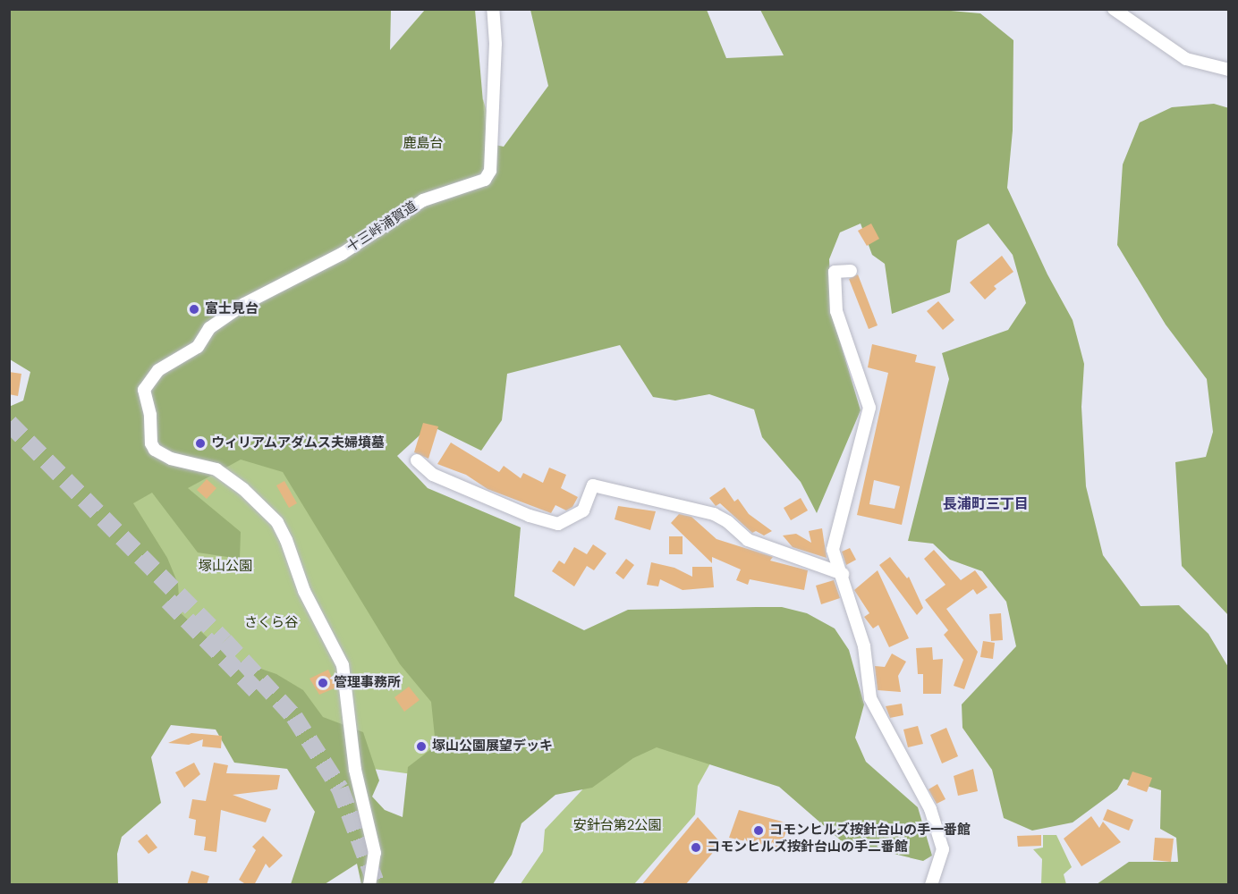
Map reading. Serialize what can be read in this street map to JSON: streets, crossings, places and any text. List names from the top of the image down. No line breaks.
{"streets":{"street":["十三峠浦賀道"]},"districts":["長浦町三丁目"],"parks":["鹿島台","塚山公園","さくら谷","安針台第2公園"],"places":["富士見台","ウィリアムアダムス夫婦墳墓","管理事務所","塚山公園展望デッキ","コモンヒルズ按針台山の手一番館","コモンヒルズ按針台山の手二番館"]}
